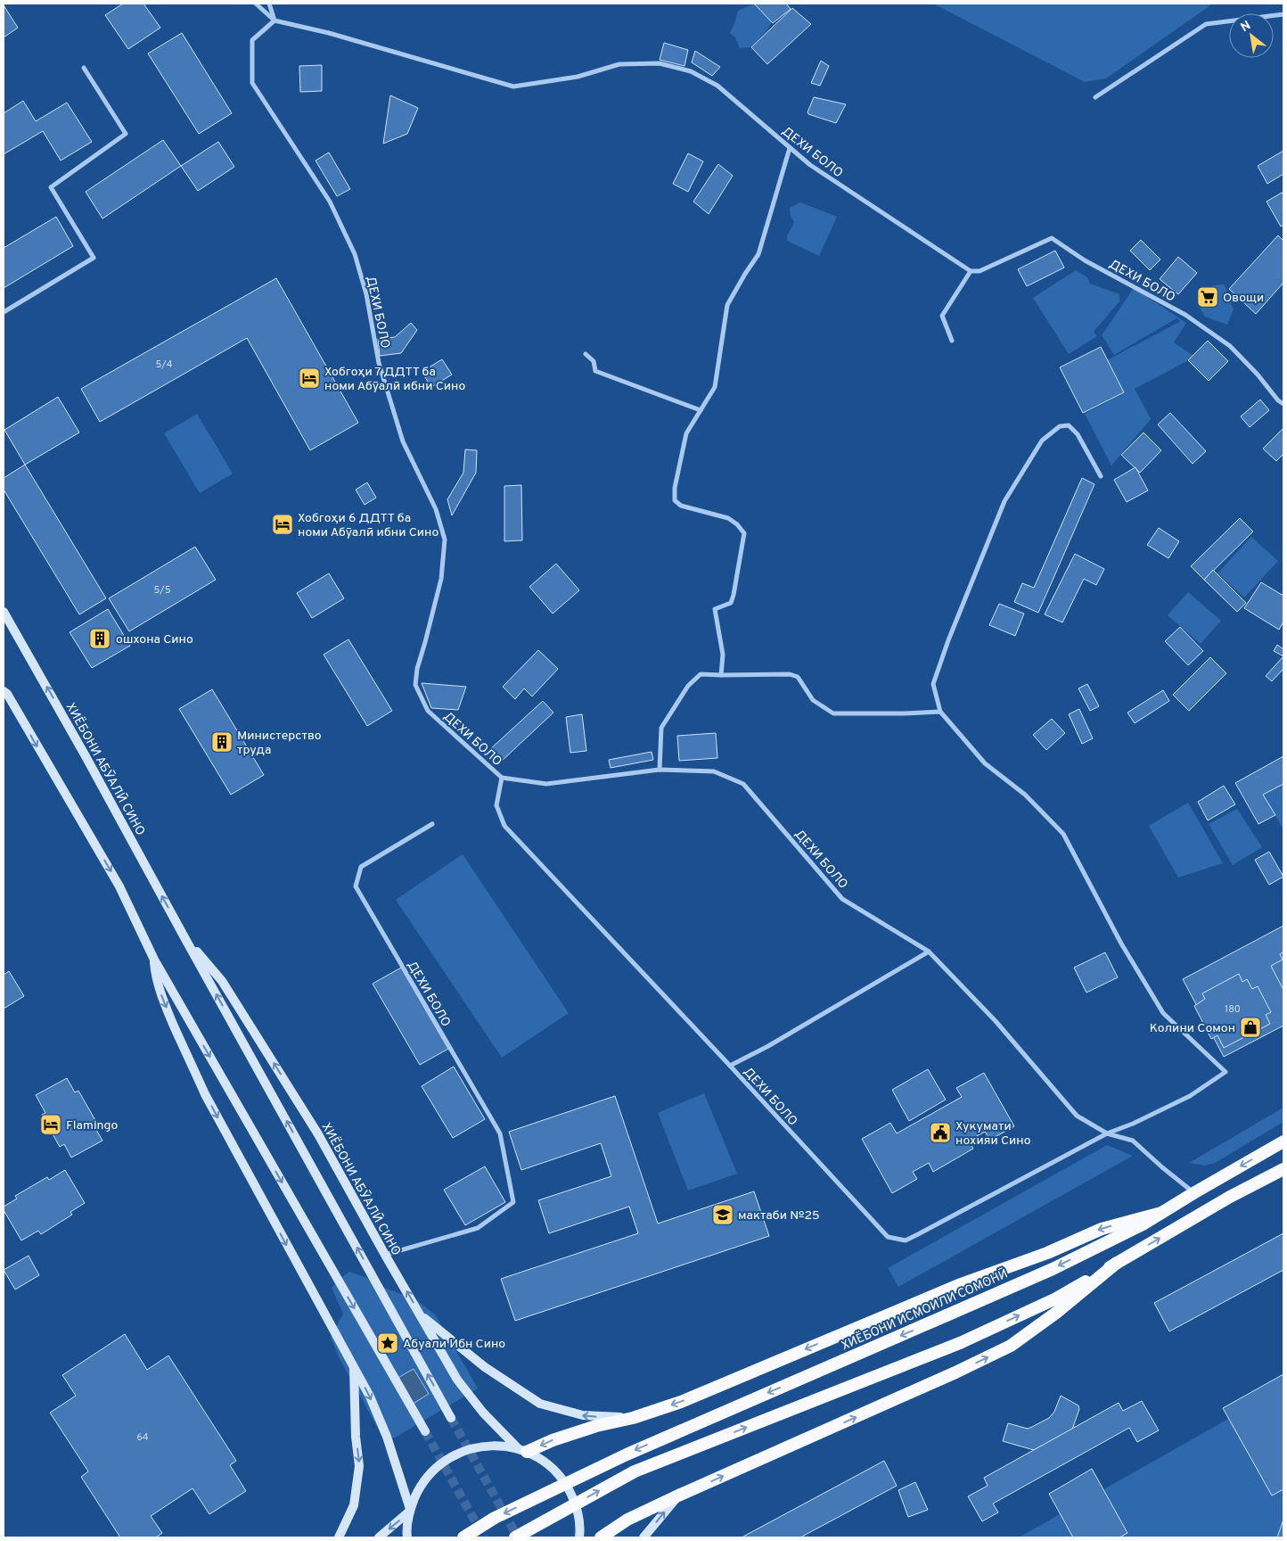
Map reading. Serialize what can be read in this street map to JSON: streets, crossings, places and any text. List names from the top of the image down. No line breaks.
{"streets":{"highway":["ХИЁБОНИ ИСМОИЛИ СОМОНӢ"],"main road":["ХИЁБОНИ АБӮАЛӢ СИНО"],"street":["ДЕХИ БОЛО"]},"crossings":[["ДЕХИ БОЛО","ХИЁБОНИ АБӮАЛӢ СИНО"],["ДЕХИ БОЛО","ХИЁБОНИ ИСМОИЛИ СОМОНӢ"]],"places":{"supermarket":["Овощи"],"hotel":["Хобгоҳи 7 ДДТТ ба номи Абӯалӣ ибни Сино","Хобгоҳи 6 ДДТТ ба номи Абӯалӣ ибни Сино","Flamingo"],"building":["ошхона Сино","Министерство труда"],"shop":["Колини Сомон"],"public building":["Хукумати нохияи Сино"],"school or university":["мактаби №25"],"place":["Абуали Ибн Сино"]},"house_numbers":["5/4","5/5","180","64"],"north":"top left"}
